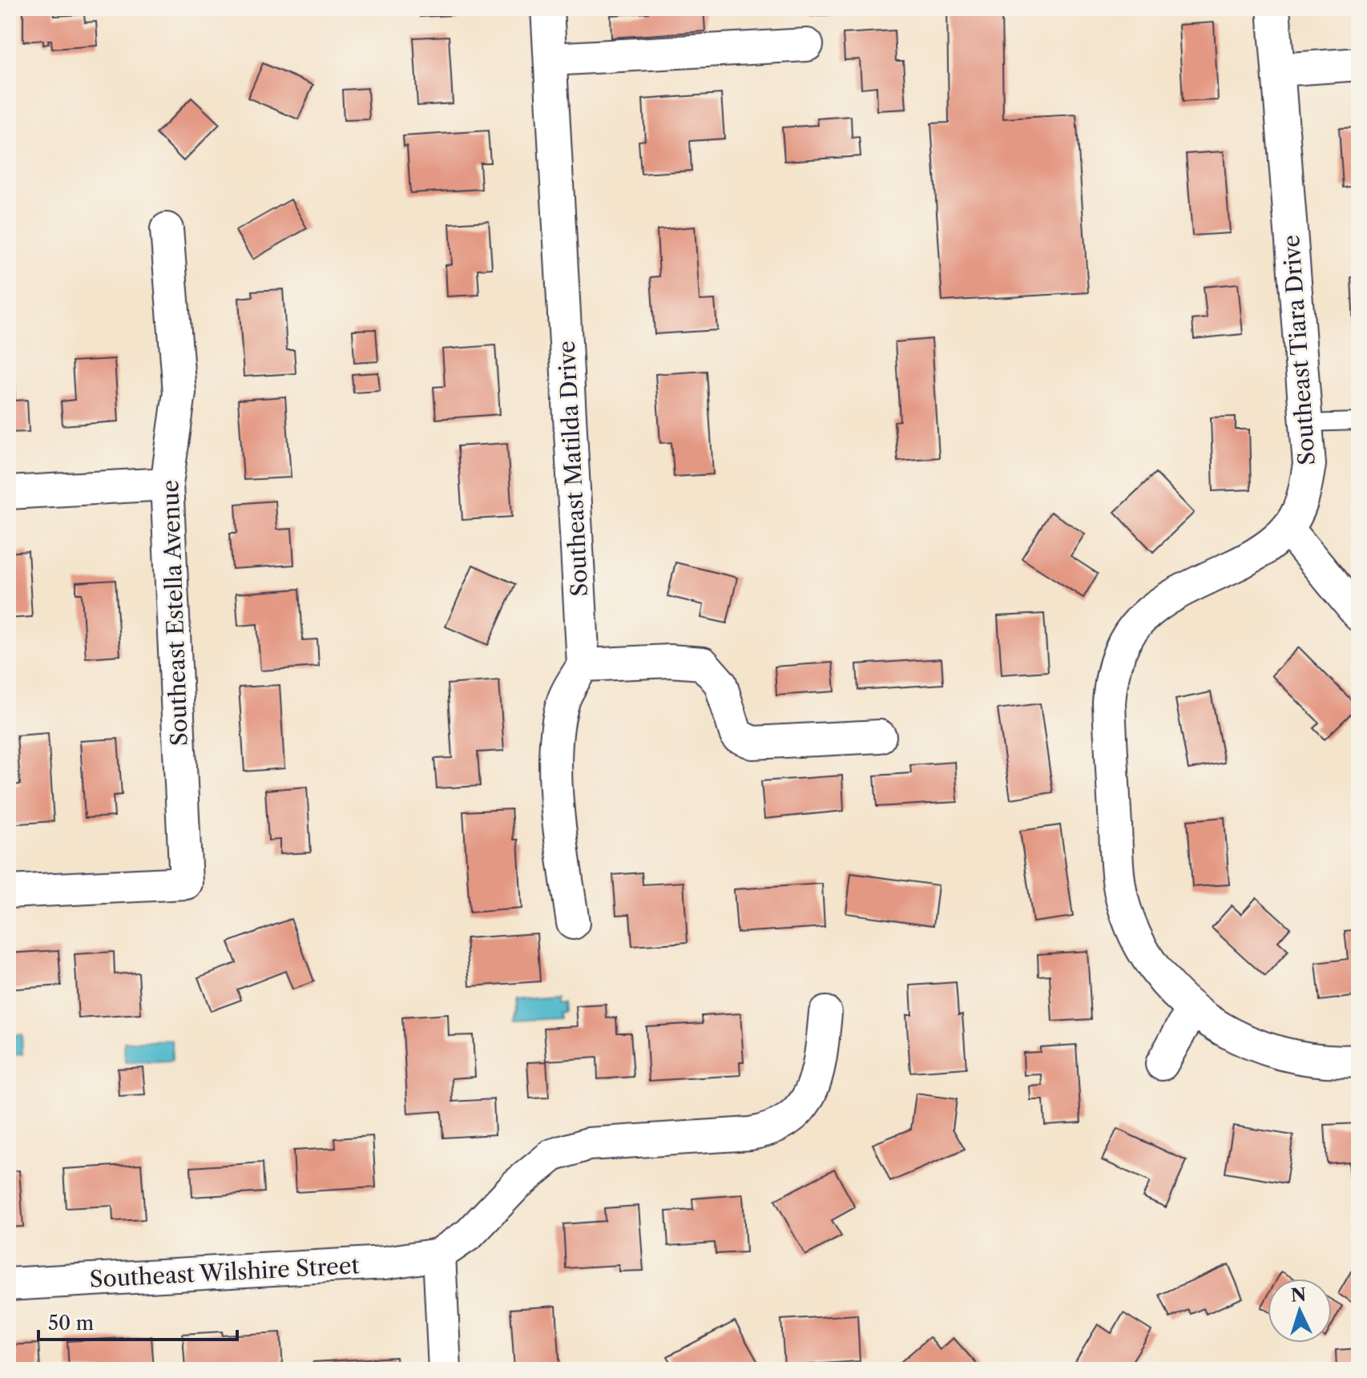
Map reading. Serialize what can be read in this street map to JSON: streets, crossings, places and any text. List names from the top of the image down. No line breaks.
{"streets":{"street":["Southeast Tiara Drive","Southeast Matilda Drive","Southeast Estella Avenue","Southeast Wilshire Street"]},"scale_bar":"50 m","north":"top"}
